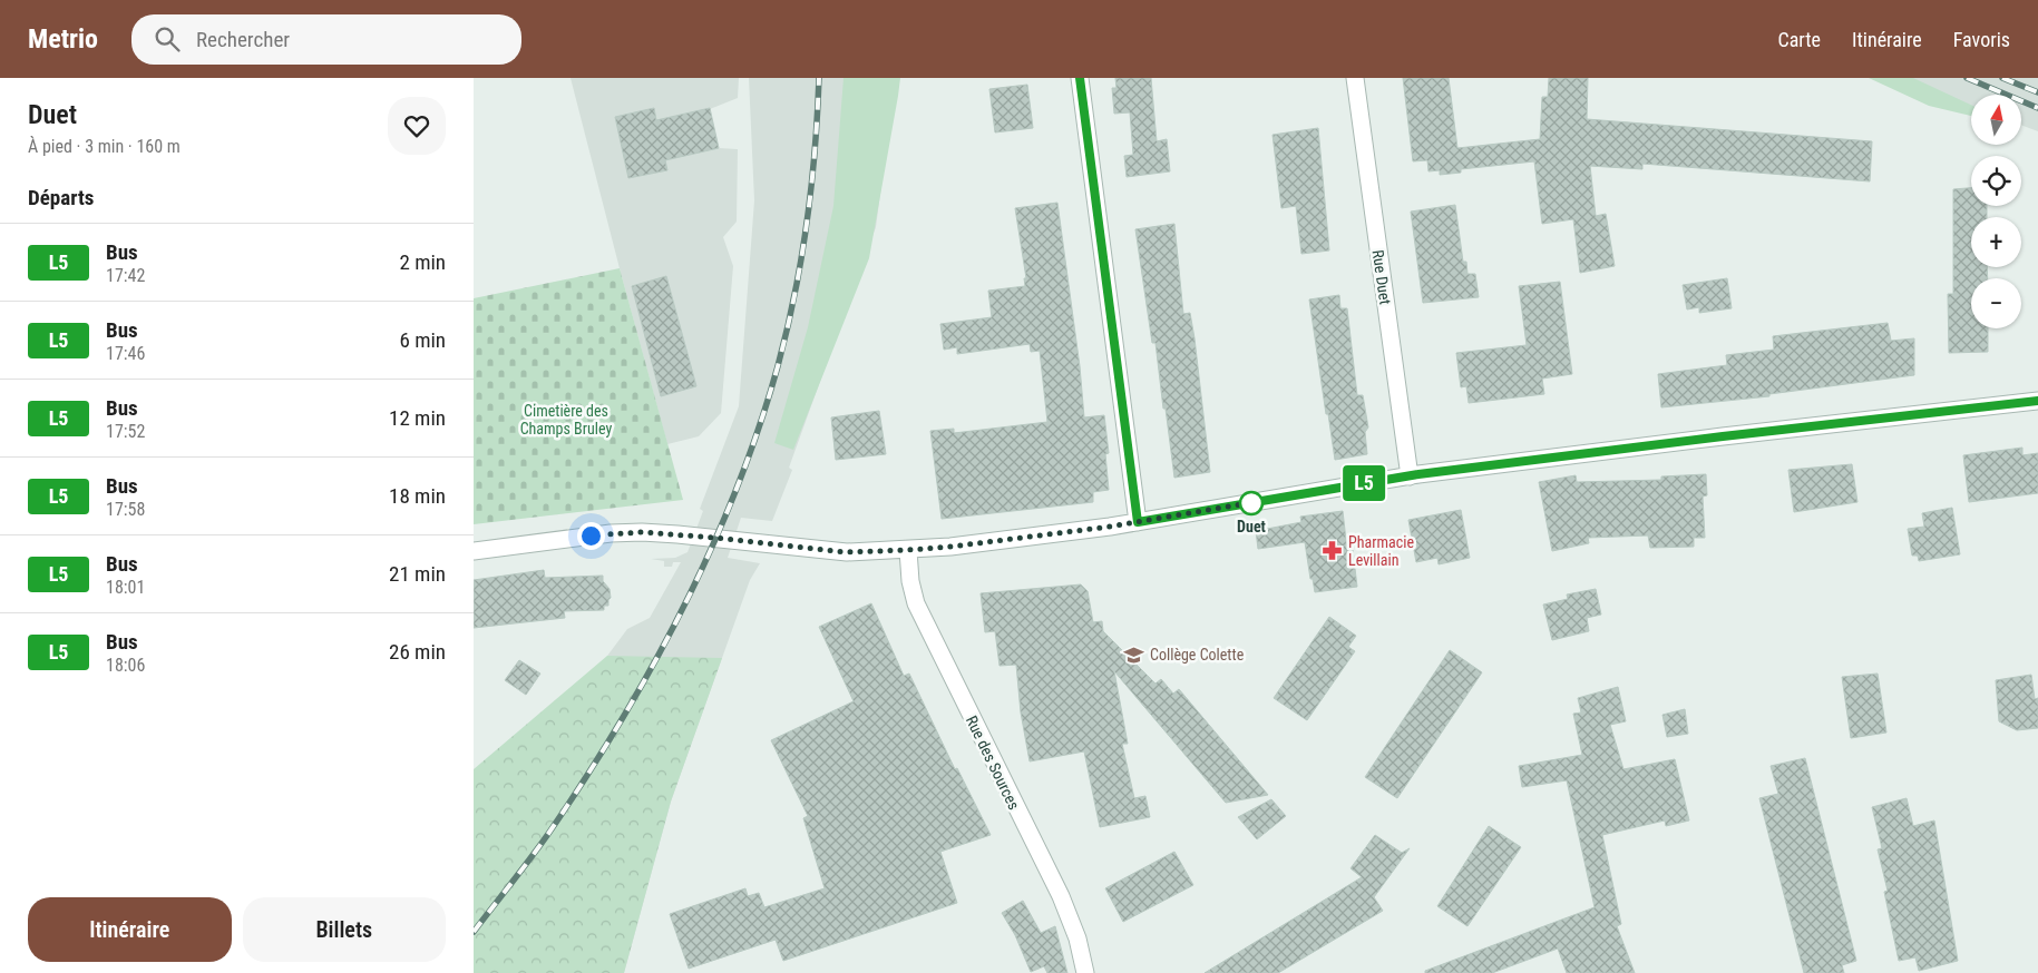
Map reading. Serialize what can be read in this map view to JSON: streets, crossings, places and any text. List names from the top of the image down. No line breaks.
{"streets":{"street":["Rue Duet","Rue des Sources"]},"parks":["Cimetière des Champs Bruley"],"places":{"other":["Duet"],"pharmacy":["Pharmacie Levillain"],"school or university":["Collège Colette"]},"lines":["bus line L5"],"north":"top","page":{"header":"Metrio","search":"Rechercher","nav":["Carte","Itinéraire","Favoris"],"heading":[["Duet","À pied · 3 min · 160 m"],"Départs"],"on_map":"L5","map_buttons":["+","−"],"list":[{"mark":"L5","name":"Bus","note":"17:42","value":"2 min"},{"mark":"L5","name":"Bus","note":"17:46","value":"6 min"},{"mark":"L5","name":"Bus","note":"17:52","value":"12 min"},{"mark":"L5","name":"Bus","note":"17:58","value":"18 min"},{"mark":"L5","name":"Bus","note":"18:01","value":"21 min"},{"mark":"L5","name":"Bus","note":"18:06","value":"26 min"}],"buttons":["Itinéraire","Billets"]}}
